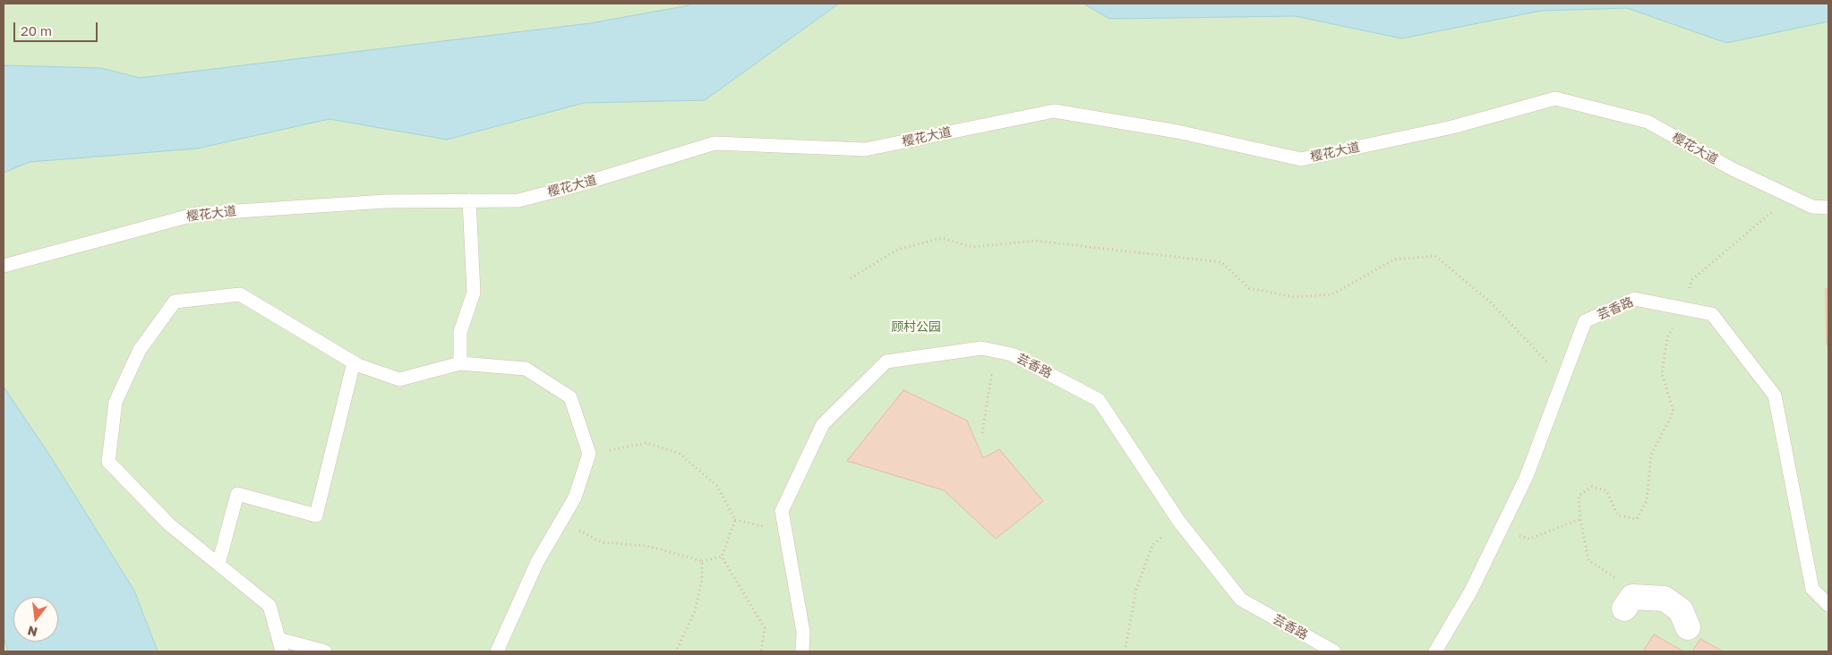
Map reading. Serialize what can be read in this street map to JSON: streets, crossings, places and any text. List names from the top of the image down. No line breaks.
{"streets":{"lane":["樱花大道","芸香路"]},"parks":["顾村公园"],"scale_bar":"20 m","north":"bottom"}
